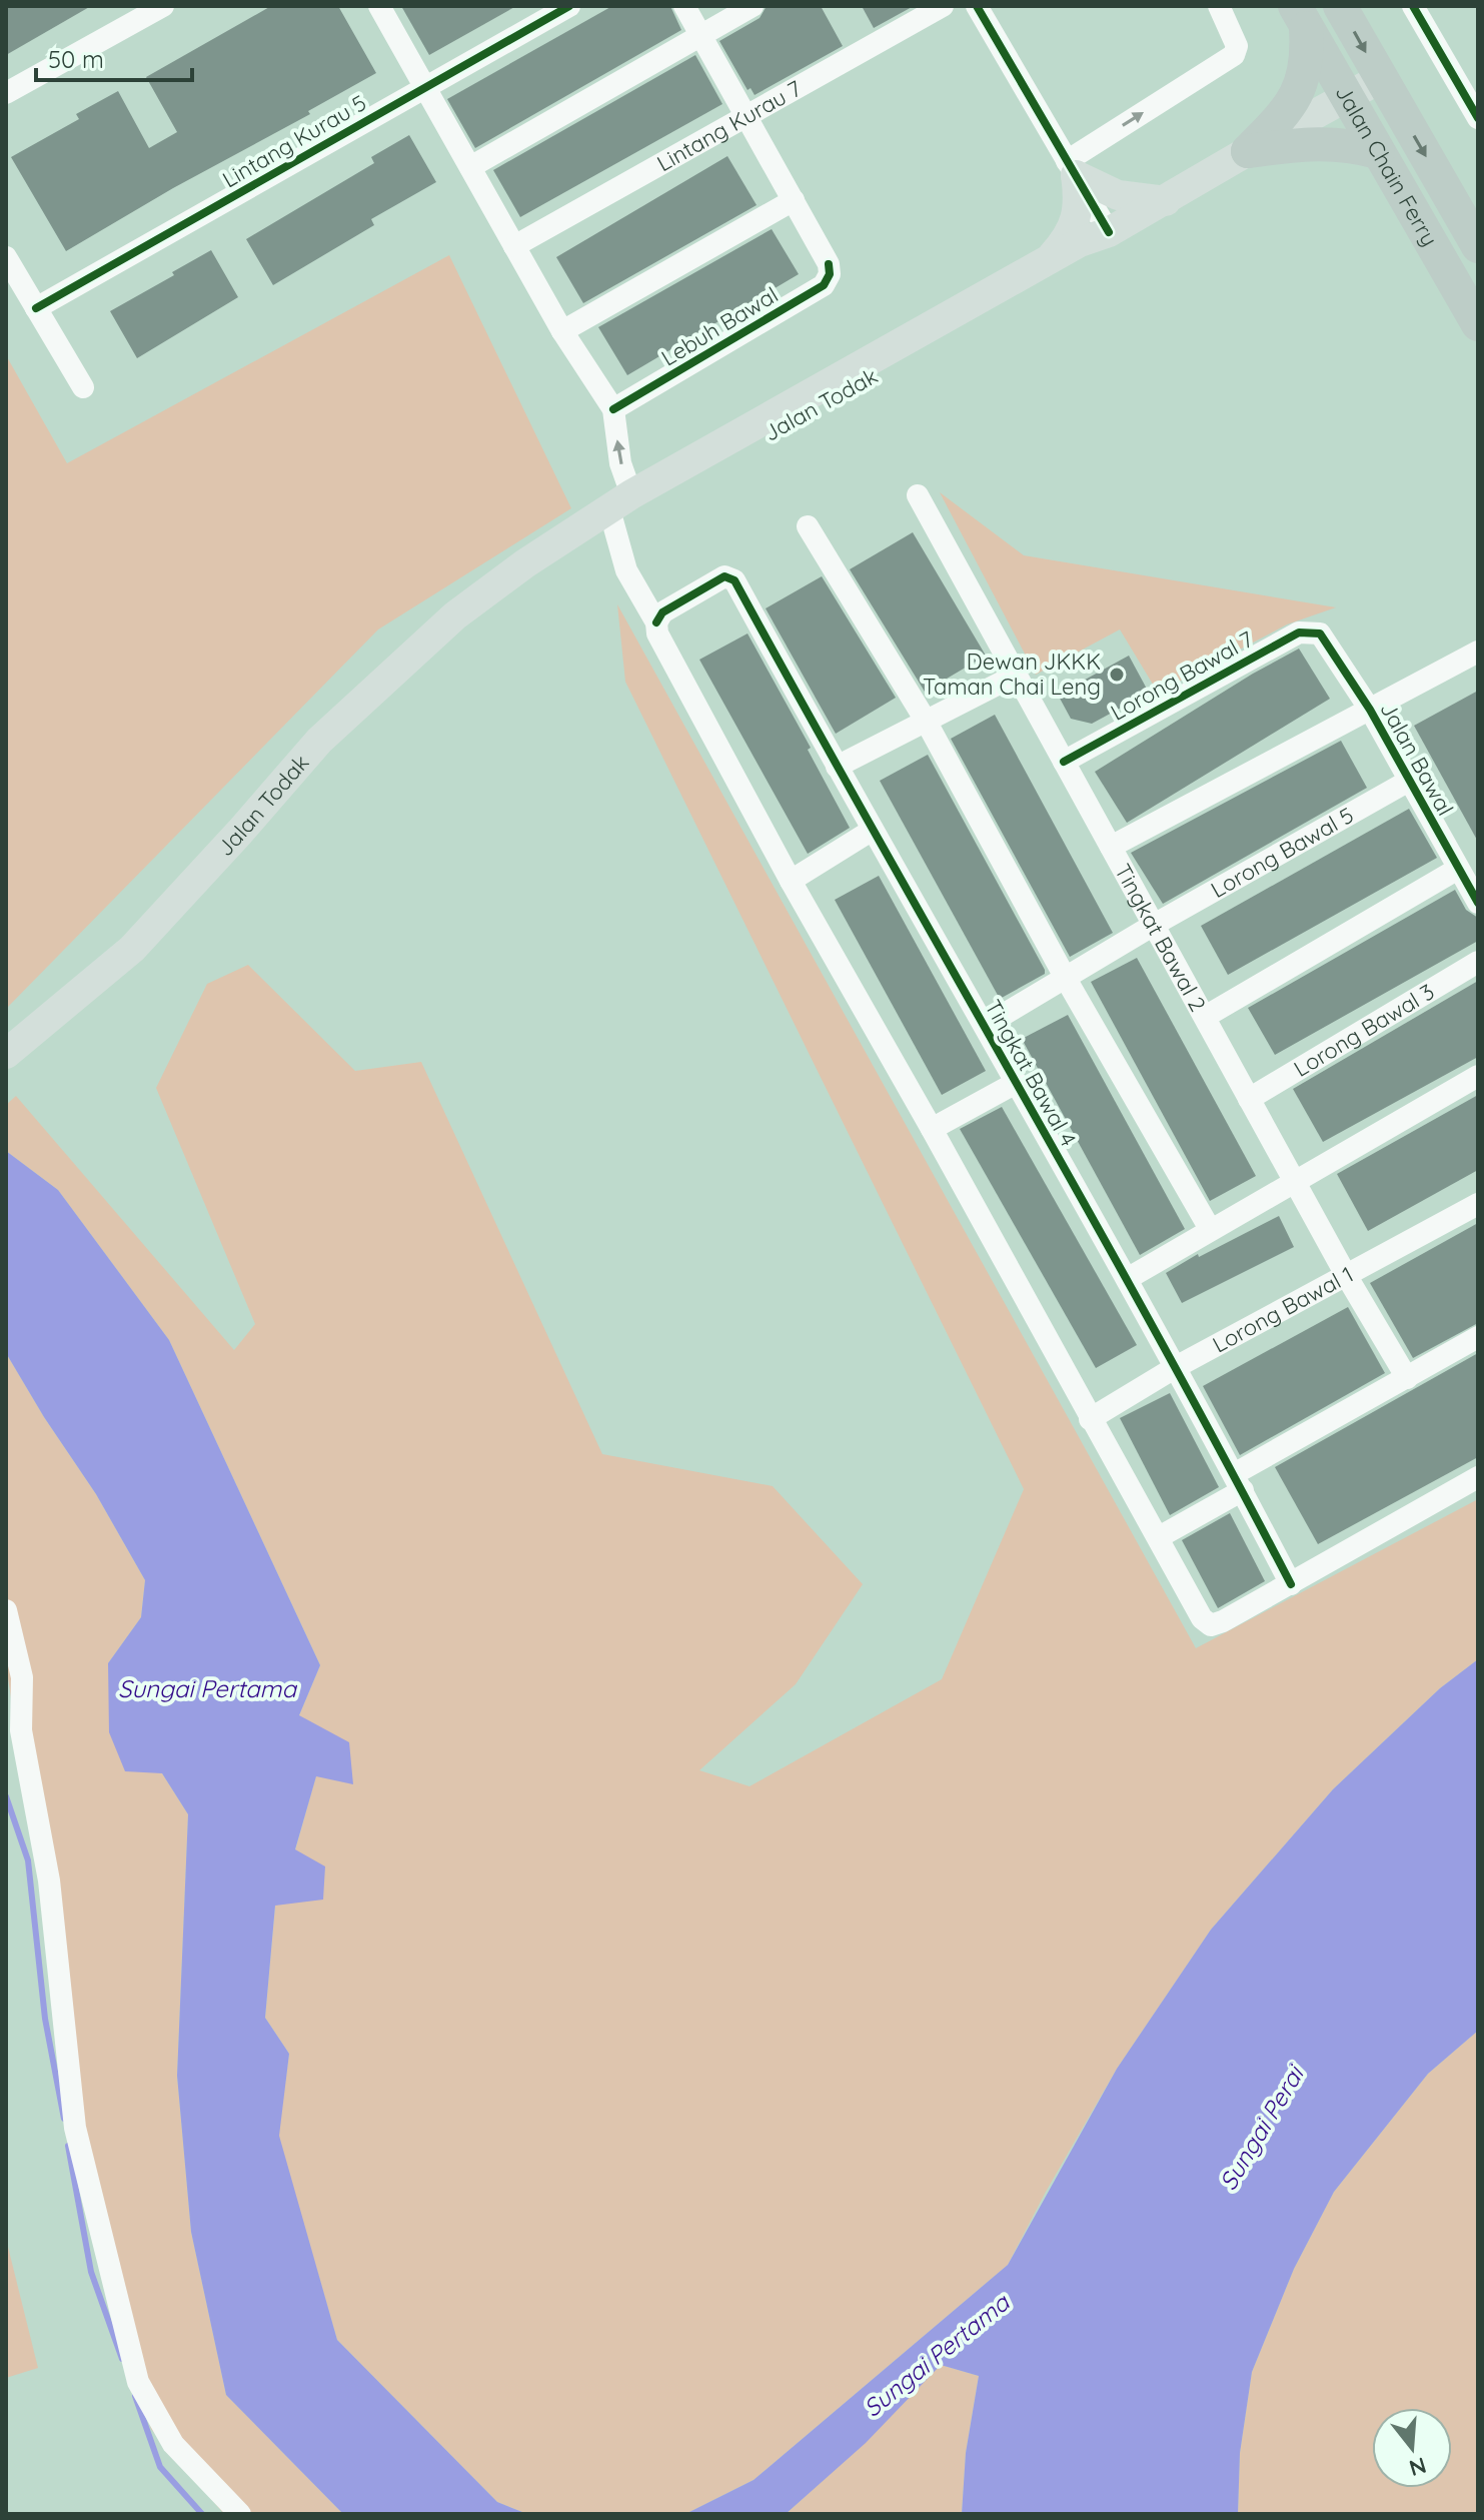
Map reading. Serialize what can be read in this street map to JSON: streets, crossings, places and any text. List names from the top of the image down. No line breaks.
{"streets":{"highway":["Jalan Chain Ferry"],"main road":["Jalan Todak"],"street":["Lintang Kurau 7","Lintang Kurau 5","Lebuh Bawal","Lorong Bawal 7","Jalan Bawal","Lorong Bawal 5","Tingkat Bawal 2","Lorong Bawal 3","Tingkat Bawal 4","Lorong Bawal 1"]},"crossings":[["Jalan Chain Ferry","Jalan Todak"],["Lorong Bawal 7","Jalan Bawal"],["Lorong Bawal 7","Tingkat Bawal 2"],["Jalan Bawal","Lorong Bawal 5"],["Lorong Bawal 5","Tingkat Bawal 2"],["Lorong Bawal 5","Tingkat Bawal 4"],["Tingkat Bawal 2","Lorong Bawal 3"],["Tingkat Bawal 2","Lorong Bawal 1"],["Tingkat Bawal 4","Lorong Bawal 1"]],"water":["Sungai Pertama","Sungai Perai"],"places":["Dewan JKKK Taman Chai Leng"],"scale_bar":"50 m","north":"bottom"}
